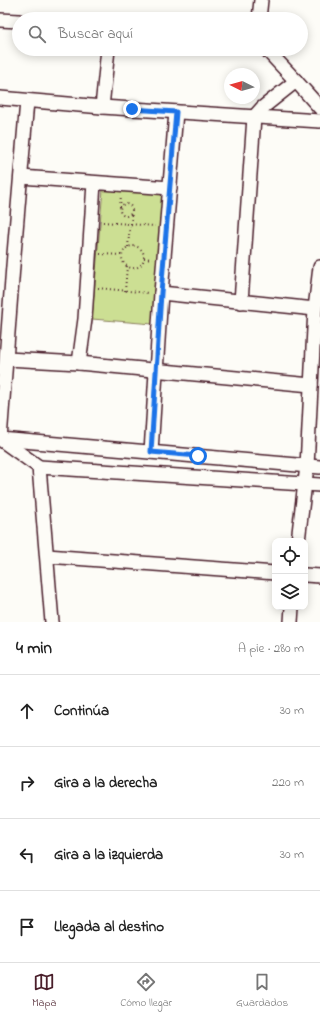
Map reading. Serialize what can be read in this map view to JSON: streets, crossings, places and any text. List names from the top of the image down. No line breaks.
{"north":"left","page":{"search":"Buscar aquí","heading":["4 min","A pie · 280 m"],"list":[["Continúa","30 m"],["Gira a la derecha","220 m"],["Gira a la izquierda","30 m"],"Llegada al destino"],"nav":["Mapa","Cómo llegar","Guardados"]}}
